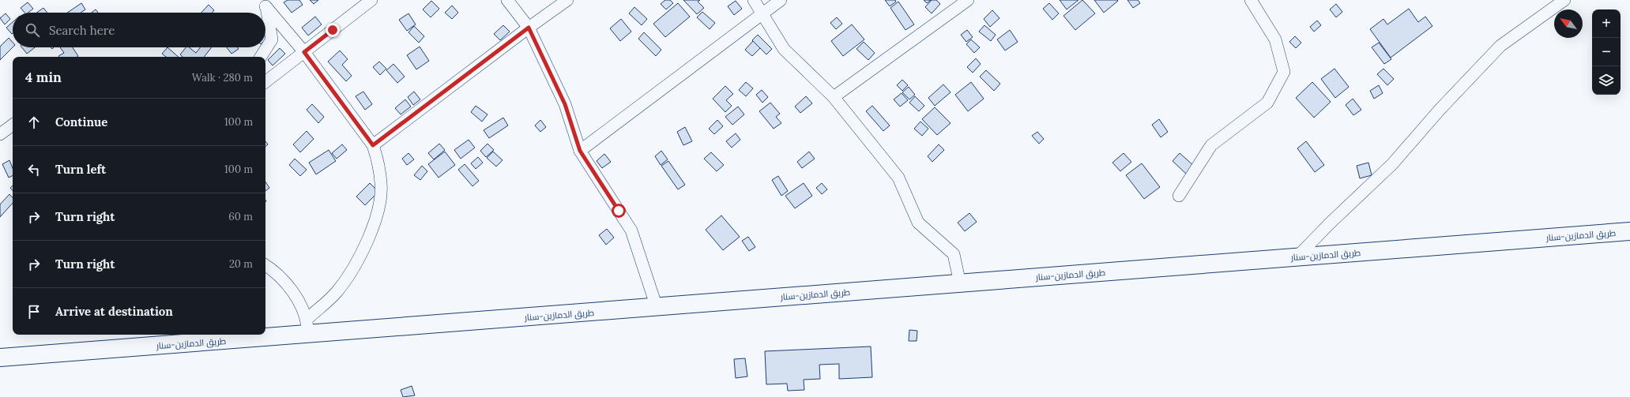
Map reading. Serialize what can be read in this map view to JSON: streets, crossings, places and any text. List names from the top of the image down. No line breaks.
{"streets":{"highway":["طريق الدمازين-سنار"]},"north":"top left","page":{"map_buttons":["+","−"],"search":"Search here","heading":["4 min","Walk · 280 m"],"list":[["Continue","100 m"],["Turn left","100 m"],["Turn right","60 m"],["Turn right","20 m"],"Arrive at destination"]}}
